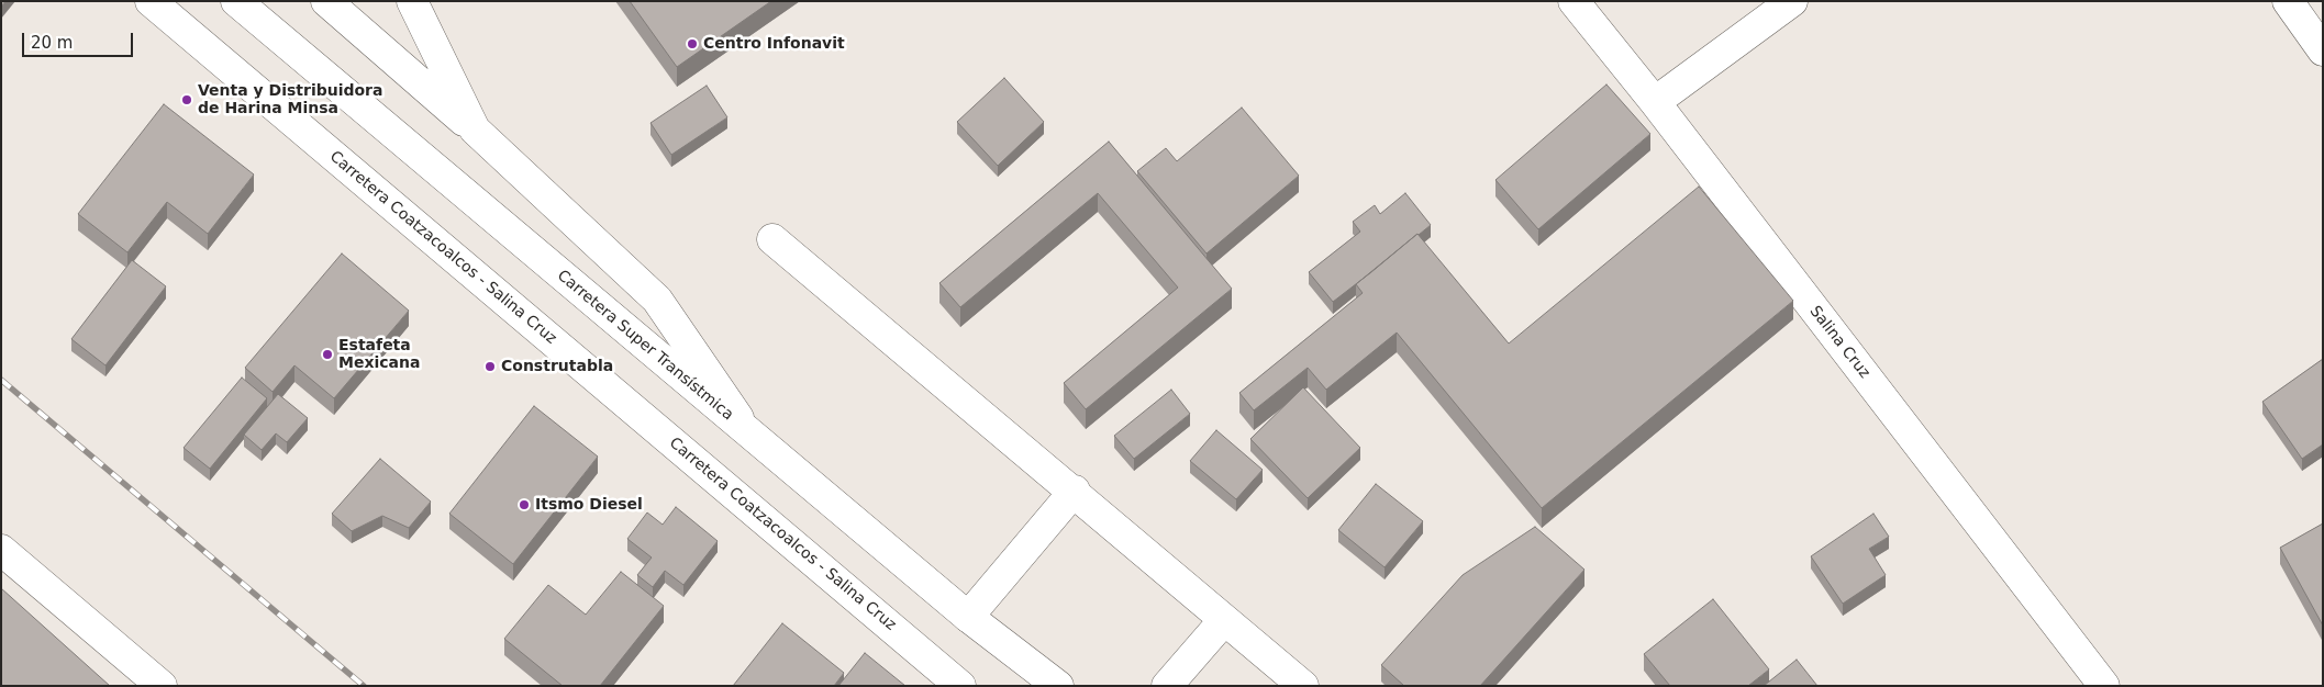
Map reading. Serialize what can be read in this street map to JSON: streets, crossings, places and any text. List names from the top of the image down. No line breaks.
{"streets":{"street":["Carretera Coatzacoalcos - Salina Cruz","Salina Cruz","Carretera Super Transístmica"]},"places":["Centro Infonavit","Venta y Distribuidora de Harina Minsa","Estafeta Mexicana","Construtabla","Itsmo Diesel"],"scale_bar":"20 m"}
